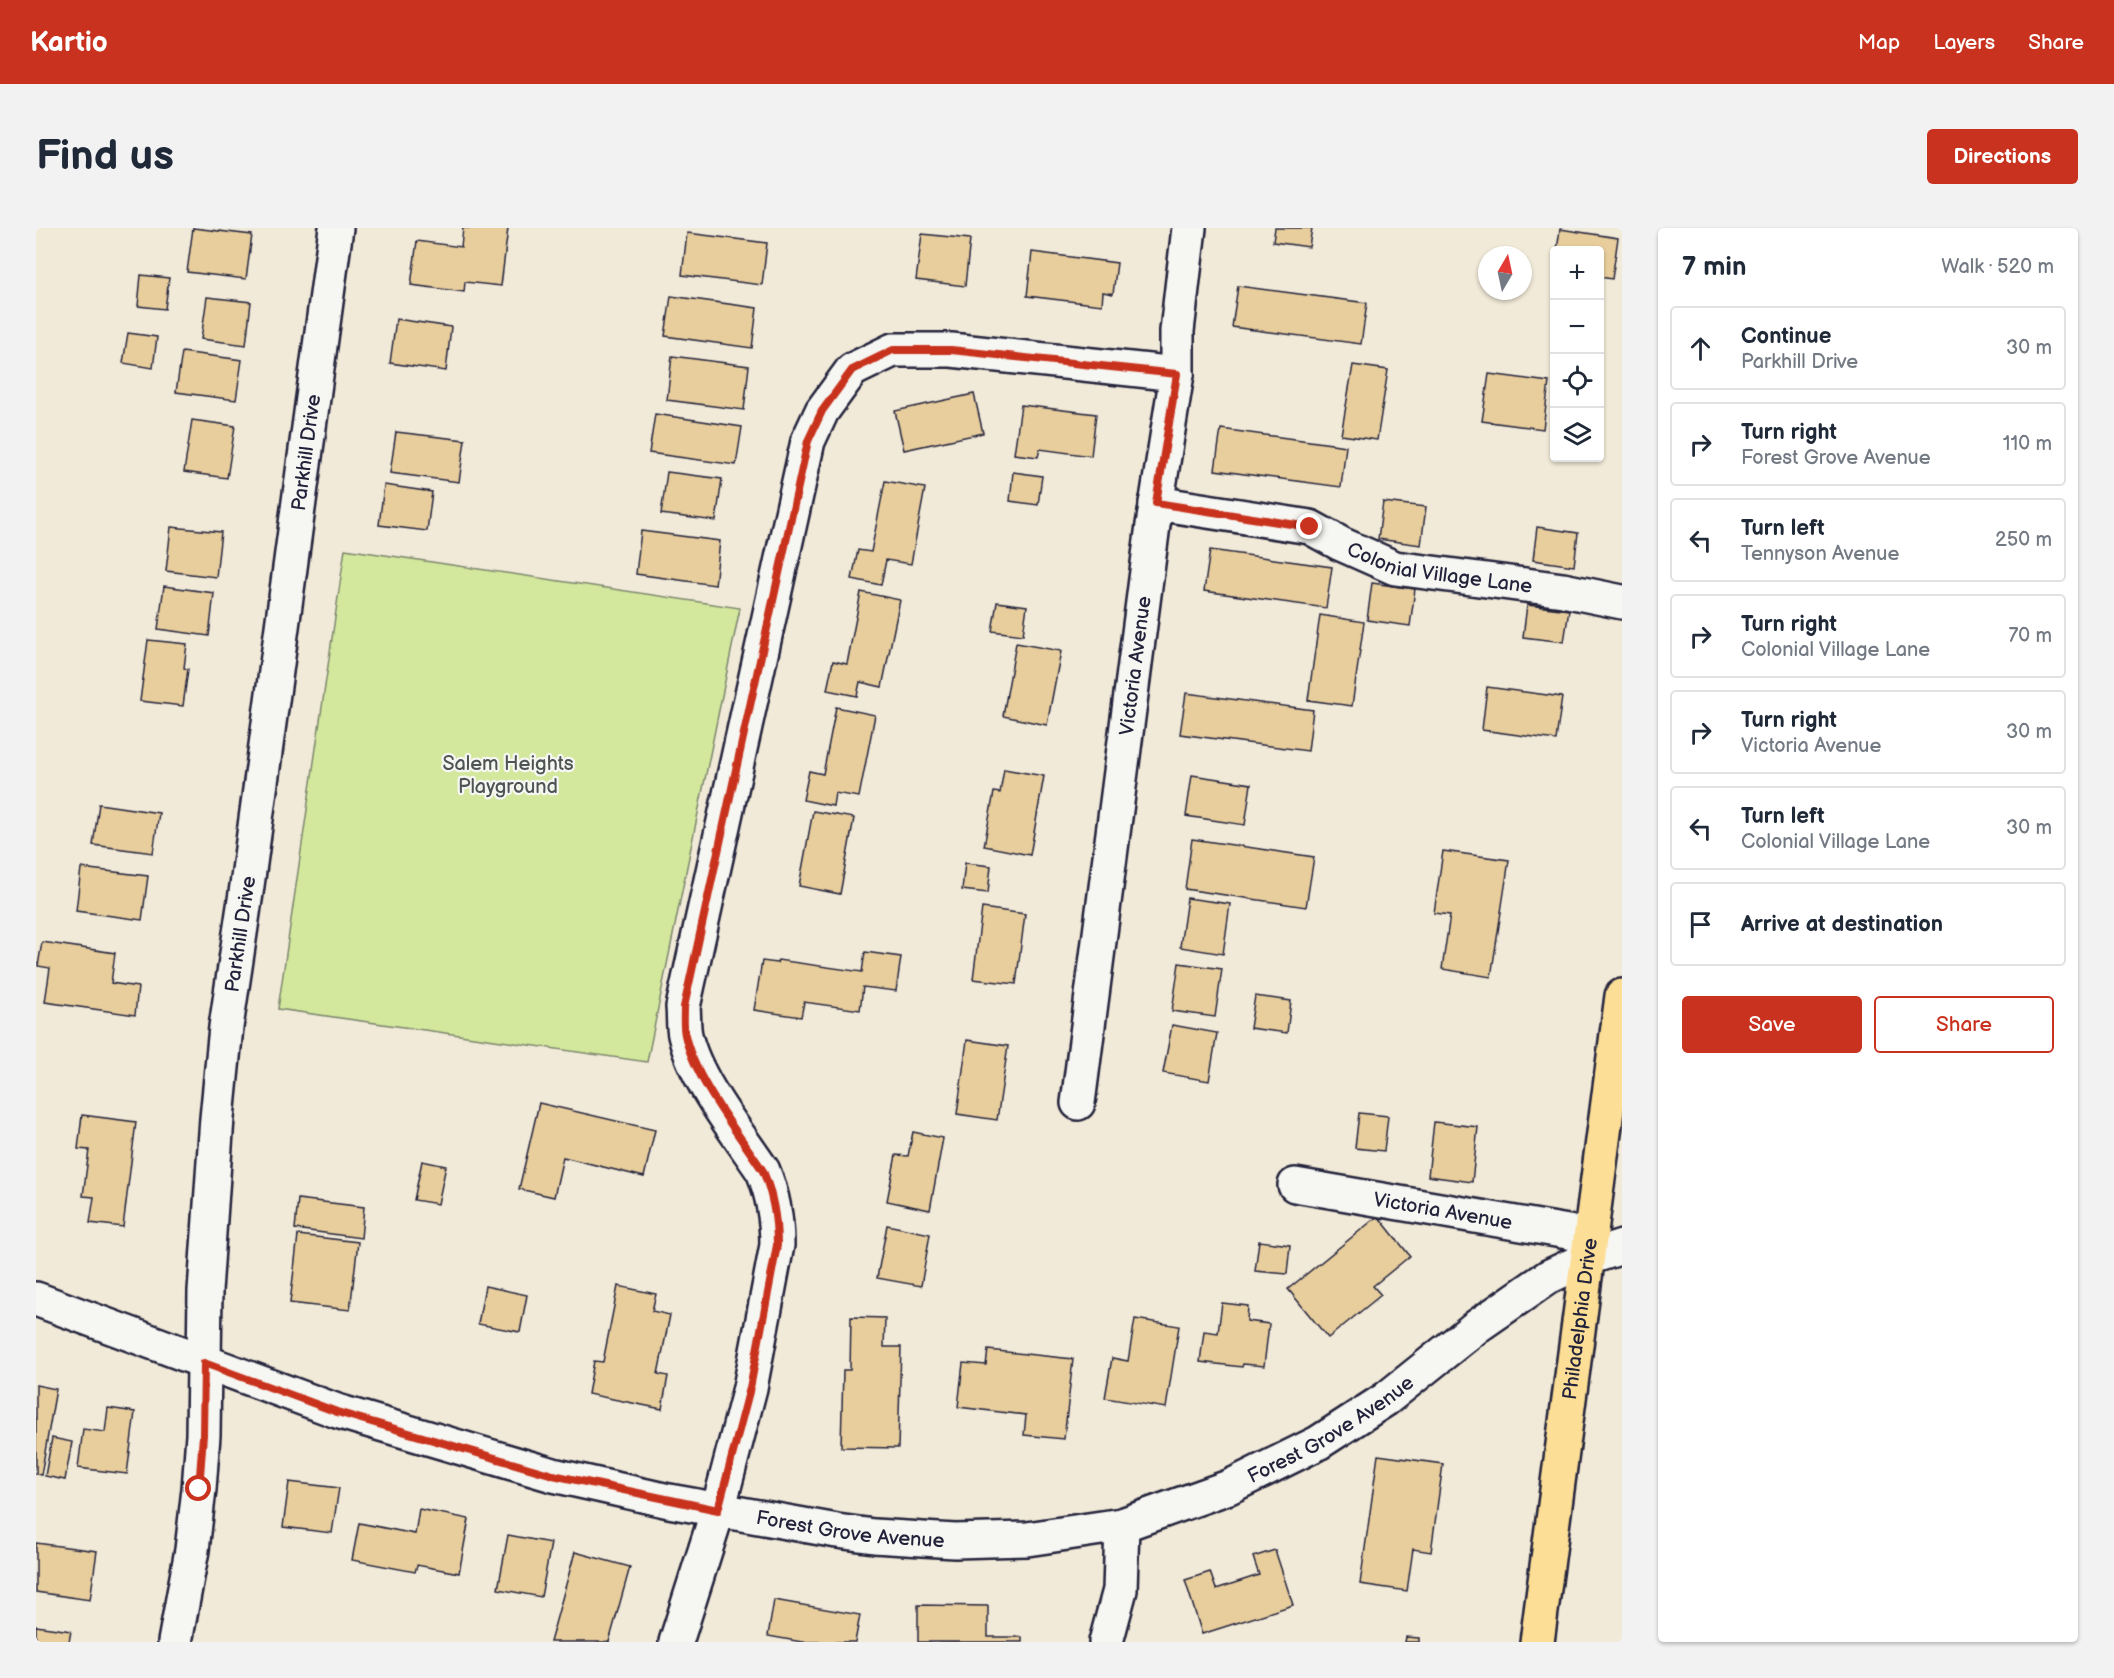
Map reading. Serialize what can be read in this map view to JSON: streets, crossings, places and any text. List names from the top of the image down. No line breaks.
{"streets":{"main road":["Philadelphia Drive"],"street":["Parkhill Drive","Colonial Village Lane","Victoria Avenue","Forest Grove Avenue"]},"crossings":[["Parkhill Drive","Forest Grove Avenue"],["Colonial Village Lane","Victoria Avenue"],["Victoria Avenue","Philadelphia Drive"],["Victoria Avenue","Forest Grove Avenue"],["Philadelphia Drive","Forest Grove Avenue"]],"parks":["Salem Heights Playground"],"north":"top","page":{"header":"Kartio","nav":["Map","Layers","Share"],"buttons":["Directions",["Save","Share"]],"title":"Find us","heading":["7 min","Walk · 520 m"],"map_buttons":["+","−"],"list":[["Continue","Parkhill Drive","30 m"],["Turn right","Forest Grove Avenue","110 m"],["Turn left","Tennyson Avenue","250 m"],["Turn right","Colonial Village Lane","70 m"],["Turn right","Victoria Avenue","30 m"],["Turn left","Colonial Village Lane","30 m"],"Arrive at destination"]}}
